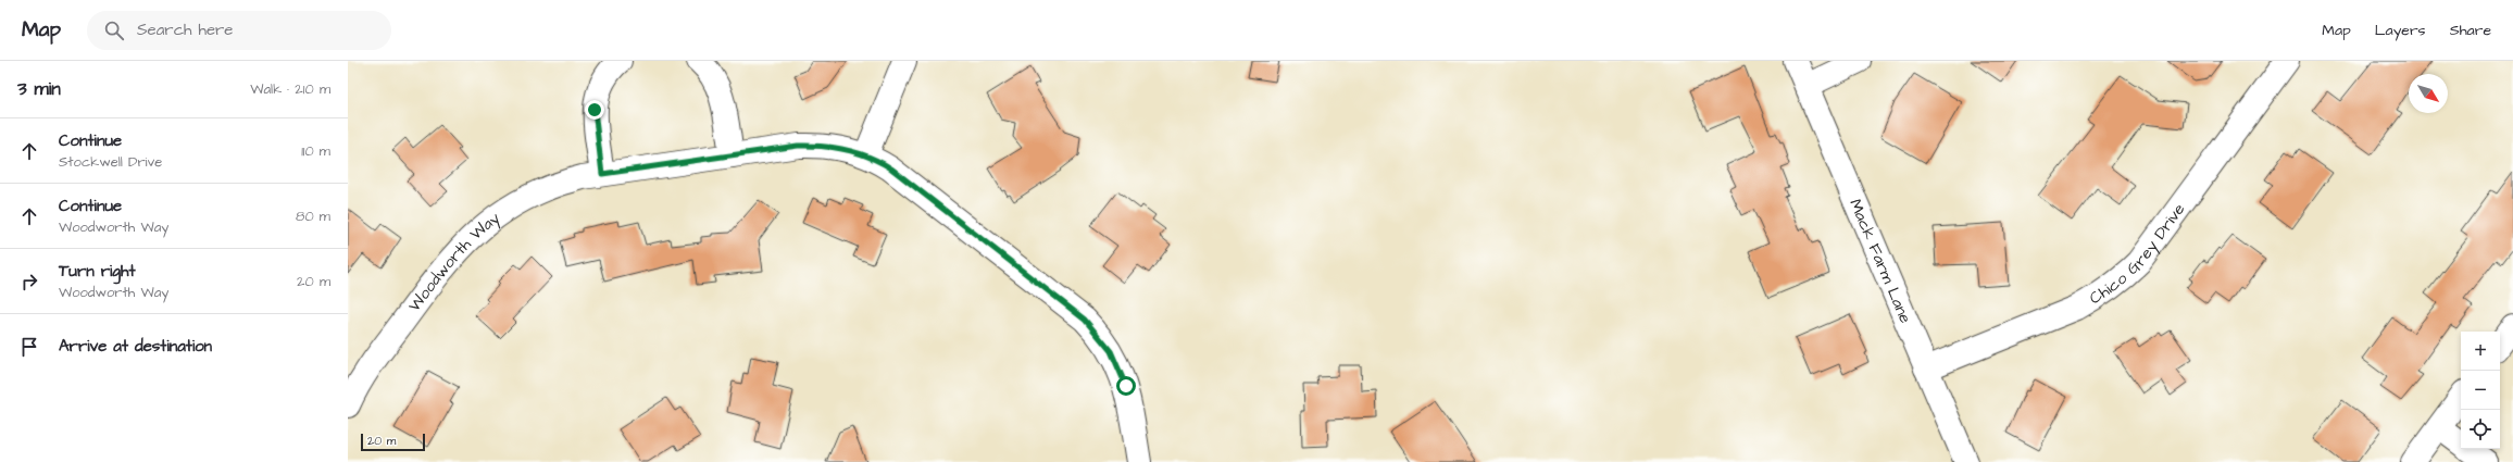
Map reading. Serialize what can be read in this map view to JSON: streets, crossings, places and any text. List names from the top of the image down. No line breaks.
{"streets":{"street":["Chico Grey Drive","Mack Farm Lane","Woodworth Way"]},"crossings":[["Chico Grey Drive","Mack Farm Lane"]],"scale_bar":"20 m","north":"bottom right","page":{"header":"Map","search":"Search here","nav":["Map","Layers","Share"],"heading":["3 min","Walk · 210 m"],"list":[["Continue","Stockwell Drive","110 m"],["Continue","Woodworth Way","80 m"],["Turn right","Woodworth Way","20 m"],"Arrive at destination"],"map_buttons":["+","−"],"scale":"20 m"}}
